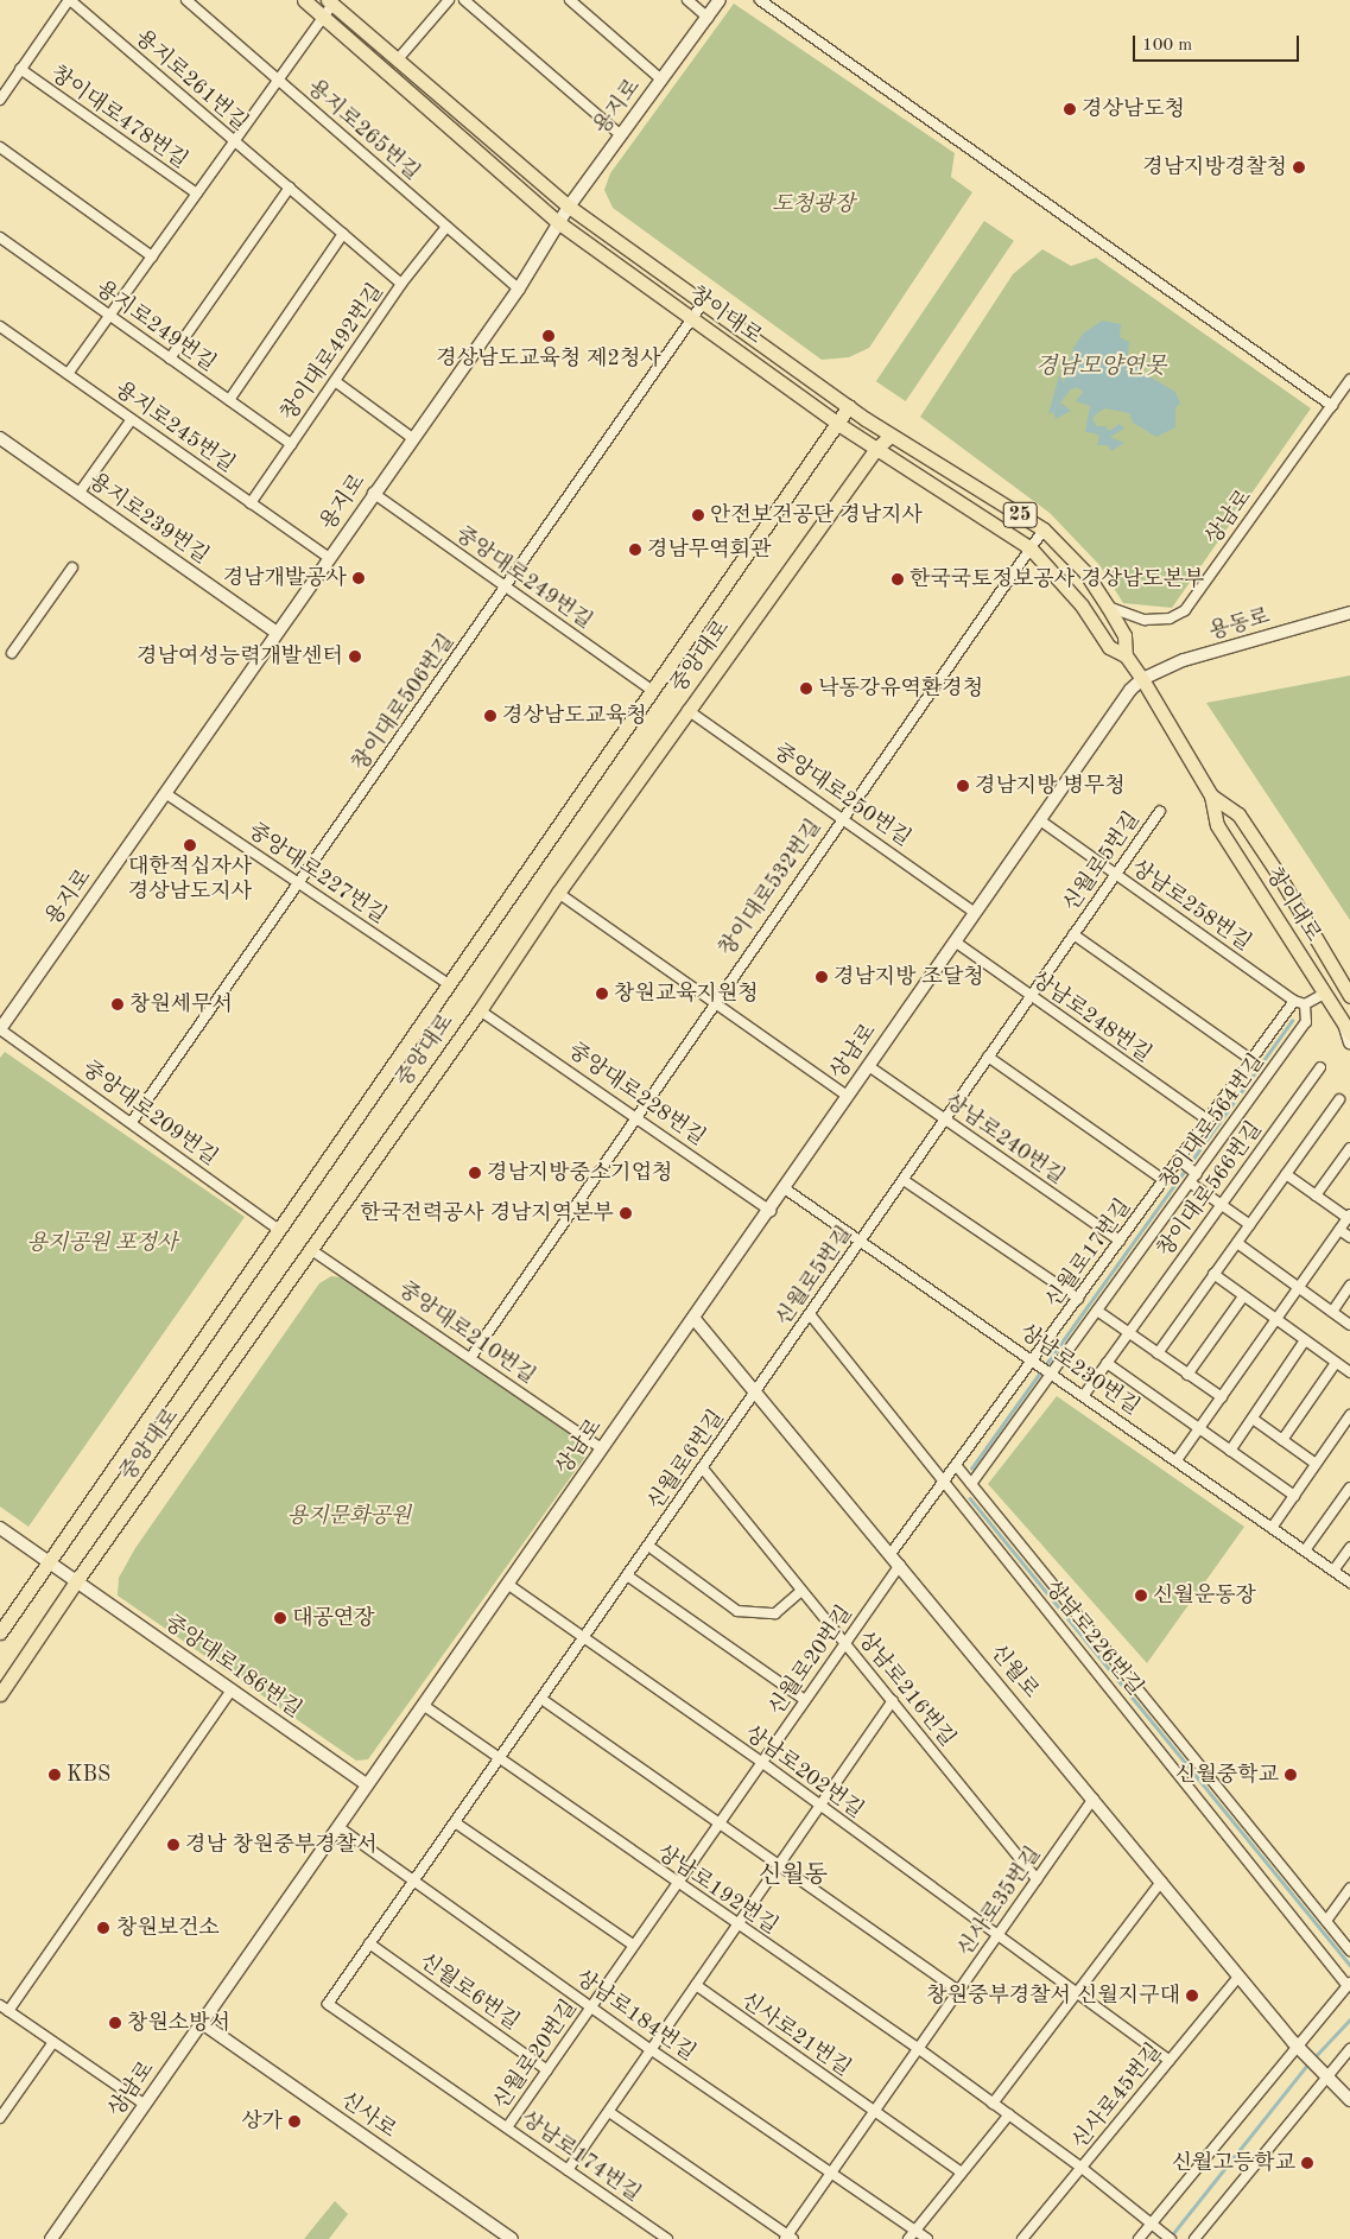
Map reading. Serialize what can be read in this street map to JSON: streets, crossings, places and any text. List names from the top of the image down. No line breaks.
{"streets":{"main road":["용지로","창이대로","25","상남로","용지로239번길","용동로","중앙대로","중앙대로186번길","신월로","신사로"],"street":["용지로261번길","창이대로478번길","용지로265번길","용지로249번길","창이대로492번길","용지로245번길","중앙대로249번길","창이대로506번길","중앙대로250번길","신월로5번길","중앙대로227번길","창이대로532번길","상남로258번길","상남로248번길","중앙대로228번길","중앙대로209번길","창이대로564번길","상남로240번길","창이대로566번길","신월로17번길","중앙대로210번길","상남로230번길","신월로6번길","상남로226번길","신월로20번길","상남로216번길","상남로202번길","상남로192번길","신사로35번길","상남로184번길","신사로21번길","신사로45번길","상남로174번길"]},"crossings":[["용지로261번길","창이대로478번길"],["용지로261번길","창이대로492번길"],["용지로","용지로265번길"],["용지로","창이대로"],["용지로","용지로245번길"],["용지로","용지로239번길"],["용지로","중앙대로249번길"],["용지로","중앙대로227번길"],["용지로","중앙대로209번길"],["창이대로478번길","용지로265번길"],["창이대로478번길","창이대로"],["창이대로478번길","용지로249번길"],["창이대로478번길","용지로245번길"],["용지로265번길","창이대로492번길"],["창이대로","상남로"],["창이대로","용동로"],["창이대로","중앙대로"],["창이대로","창이대로506번길"],["창이대로","창이대로532번길"],["용지로249번길","창이대로492번길"],["창이대로492번길","용지로245번길"],["상남로","용동로"],["상남로","중앙대로250번길"],["상남로","상남로258번길"],["상남로","상남로248번길"],["상남로","중앙대로228번길"],["상남로","상남로240번길"],["상남로","중앙대로210번길"],["상남로","상남로230번길"],["상남로","중앙대로186번길"],["상남로","신월로"],["상남로","상남로202번길"],["상남로","상남로192번길"],["상남로","상남로184번길"],["상남로","신사로"],["중앙대로249번길","중앙대로"],["중앙대로249번길","창이대로506번길"],["중앙대로","중앙대로250번길"],["중앙대로","중앙대로227번길"],["중앙대로","중앙대로228번길"],["중앙대로","중앙대로209번길"],["중앙대로","중앙대로210번길"],["중앙대로","중앙대로186번길"],["창이대로506번길","중앙대로227번길"],["창이대로506번길","중앙대로209번길"],["중앙대로250번길","창이대로532번길"],["신월로5번길","상남로258번길"],["신월로5번길","상남로248번길"],["신월로5번길","상남로240번길"],["신월로5번길","신월로17번길"],["신월로5번길","상남로230번길"],["신월로5번길","신월로6번길"],["신월로5번길","상남로226번길"],["신월로5번길","신월로"],["창이대로532번길","중앙대로228번길"],["창이대로532번길","중앙대로210번길"],["상남로258번길","창이대로564번길"],["상남로258번길","신월로17번길"],["상남로248번길","신월로17번길"],["창이대로564번길","상남로230번길"],["상남로240번길","신월로17번길"],["창이대로566번길","상남로230번길"],["신월로17번길","상남로230번길"],["신월로17번길","상남로226번길"],["신월로17번길","신월로"],["신월로6번길","신월로20번길"],["신월로6번길","신월로"],["신월로6번길","상남로216번길"],["신월로6번길","상남로202번길"],["신월로6번길","상남로192번길"],["신월로6번길","상남로184번길"],["신월로6번길","상남로174번길"],["신월로20번길","신월로"],["신월로20번길","상남로216번길"],["신월로20번길","상남로202번길"],["신월로20번길","상남로192번길"],["신월로20번길","상남로184번길"],["신월로20번길","상남로174번길"],["신월로","신사로35번길"],["신월로","신사로45번길"],["상남로216번길","신사로35번길"],["상남로202번길","신사로35번길"],["상남로202번길","신사로45번길"],["상남로192번길","신사로35번길"],["상남로192번길","신사로45번길"],["신사로35번길","상남로184번길"],["신사로35번길","신사로21번길"]],"districts":["신월동"],"water":["경남모양연못"],"parks":["도청광장","용지공원 포정사","용지문화공원"],"places":["경상남도청","경남지방경찰청","경상남도교육청 제2청사","안전보건공단 경남지사","경남무역회관","경남개발공사","한국국토정보공사 경상남도본부","경남여성능력개발센터","낙동강유역환경청","경상남도교육청","경남지방 병무청","대한적십자사 경상남도지사","경남지방 조달청","창원교육지원청","창원세무서","경남지방중소기업청","한국전력공사 경남지역본부","신월운동장","대공연장","KBS","신월중학교","경남 창원중부경찰서","창원보건소","창원중부경찰서 신월지구대","창원소방서","상가","신월고등학교"],"scale_bar":"100 m"}
